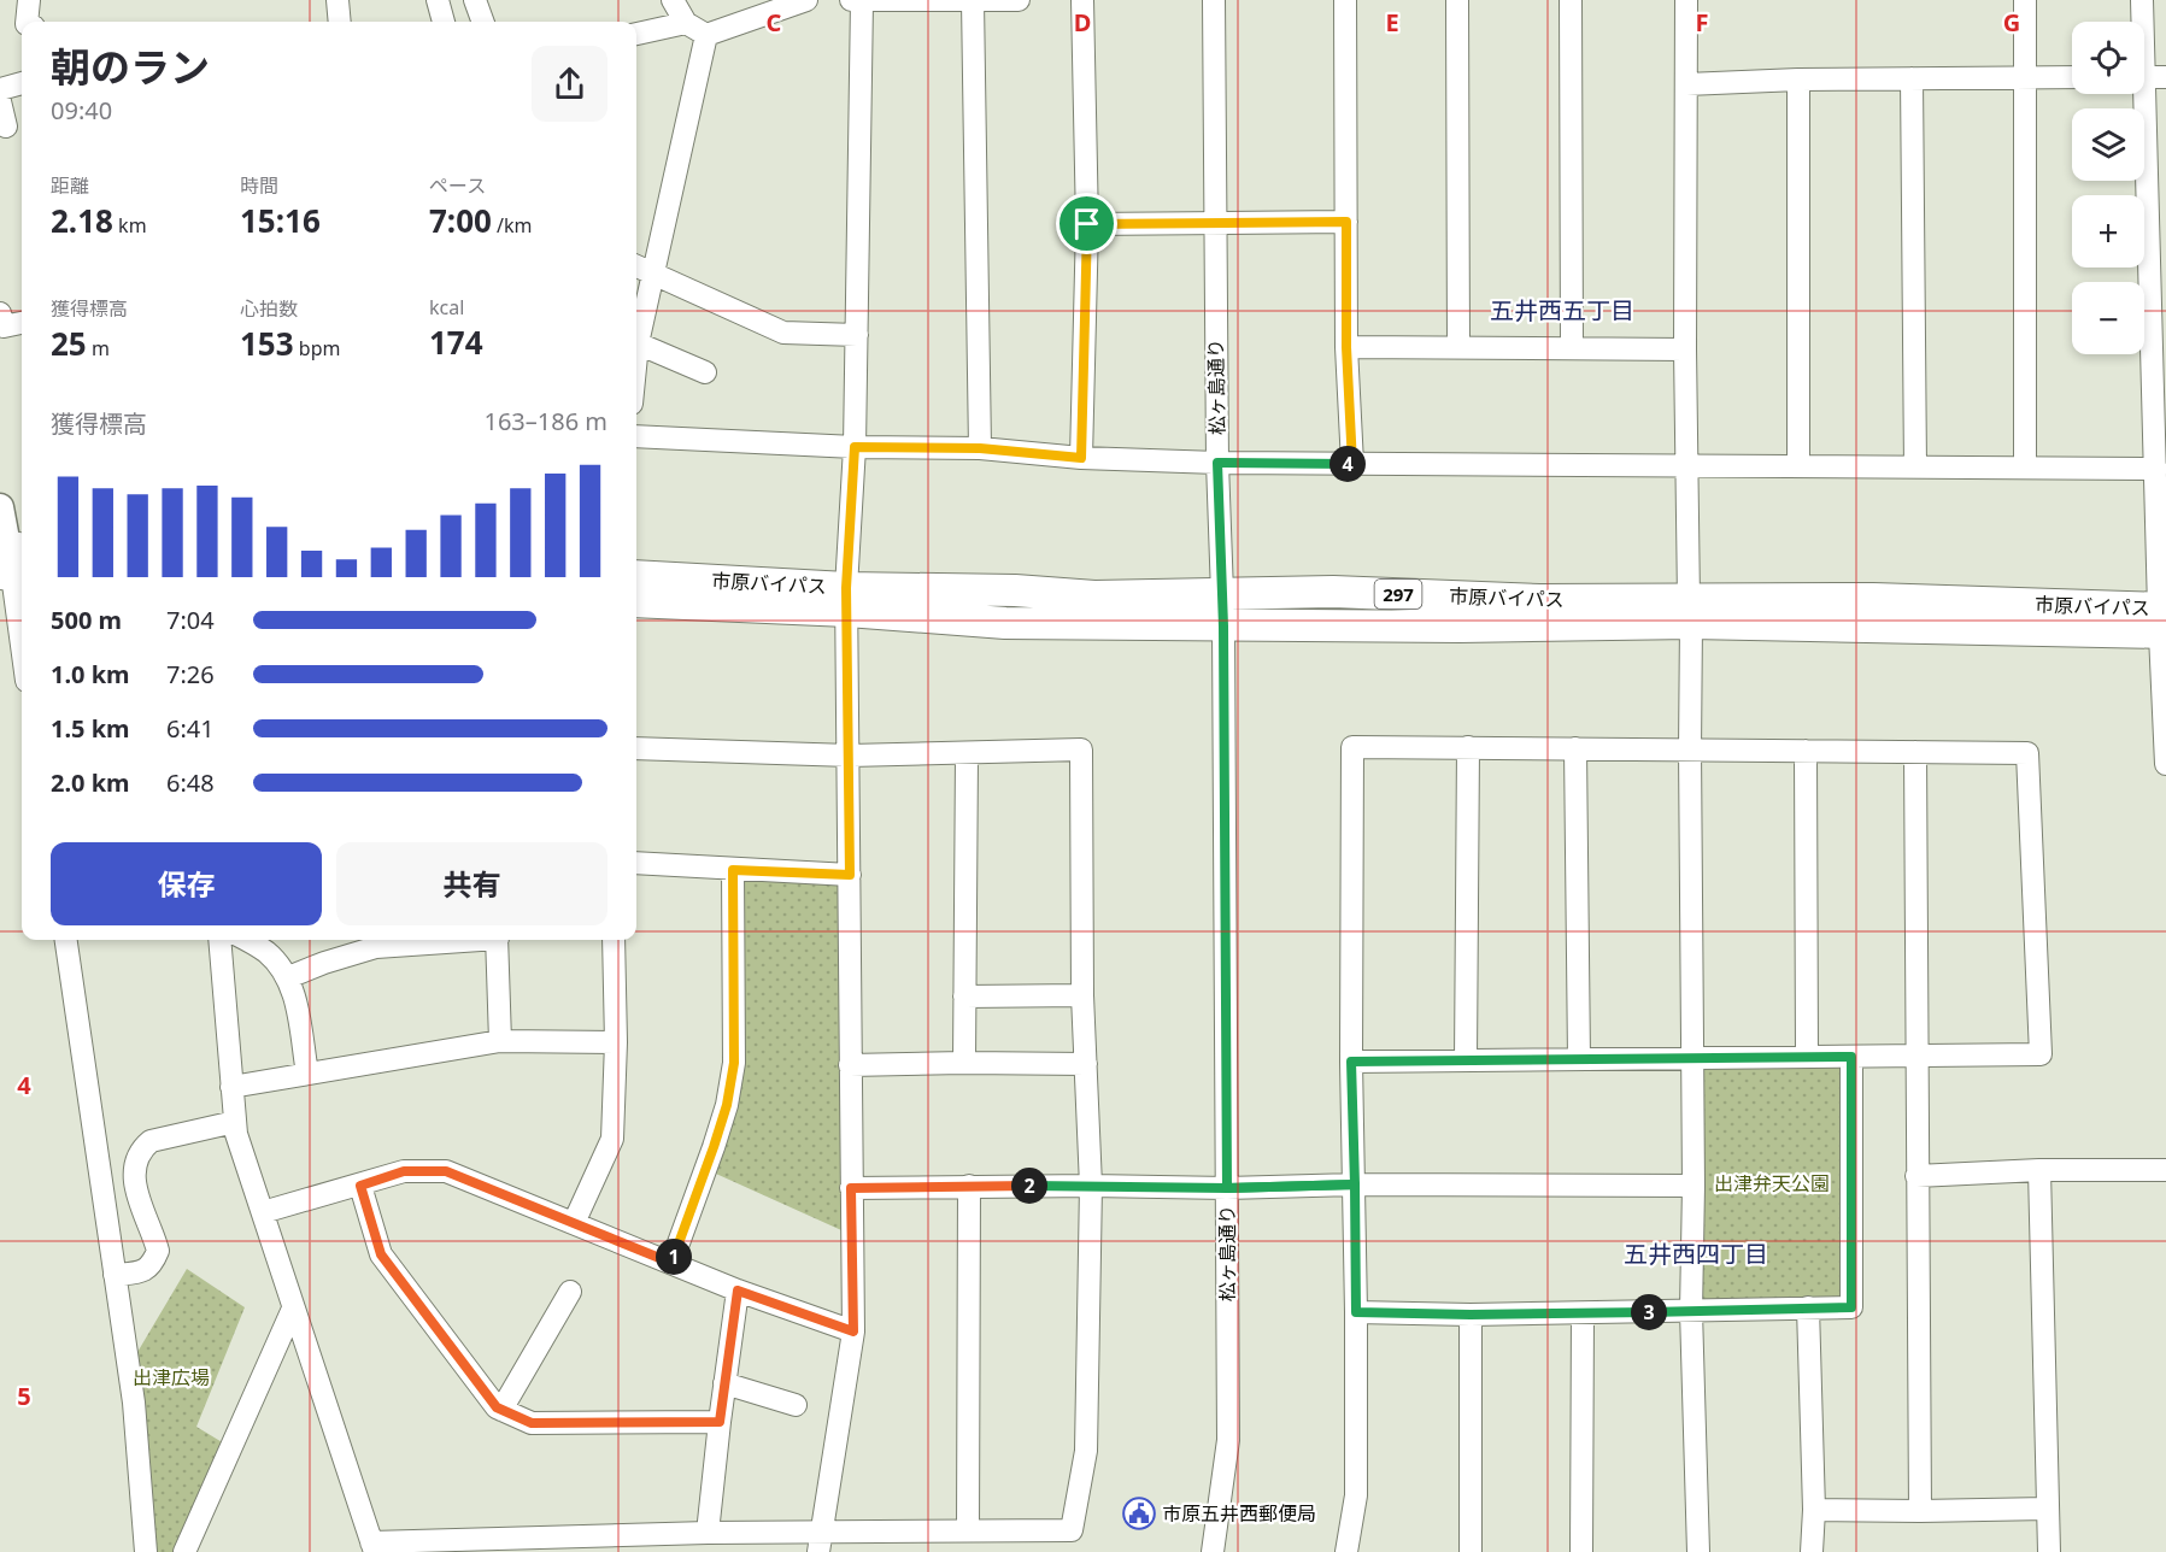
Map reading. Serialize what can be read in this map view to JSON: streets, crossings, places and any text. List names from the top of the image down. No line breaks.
{"streets":{"highway":["市原バイパス","297"],"street":["松ヶ島通り"]},"crossings":[["松ヶ島通り","市原バイパス"]],"districts":["五井西五丁目","五井西四丁目"],"parks":["出津弁天公園","出津広場"],"places":{"public building":["市原五井西郵便局"]},"page":{"map_buttons":["+","−"],"heading":["朝のラン","09:40"],"stats":[["距離","2.18 km"],["時間","15:16"],["ペース","7:00 /km"],["獲得標高","25 m"],["心拍数","153 bpm"],["kcal","174"]],"chart":["獲得標高","163–186 m"],"pins":["4","2","1","3"],"list":[{"name":"500 m","note":"7:04"},{"name":"1.0 km","note":"7:26"},{"name":"1.5 km","note":"6:41"},{"name":"2.0 km","note":"6:48"}],"buttons":["保存","共有"]},"grid":{"columns":["C","D","E","F","G"],"rows":["4","5"]}}
